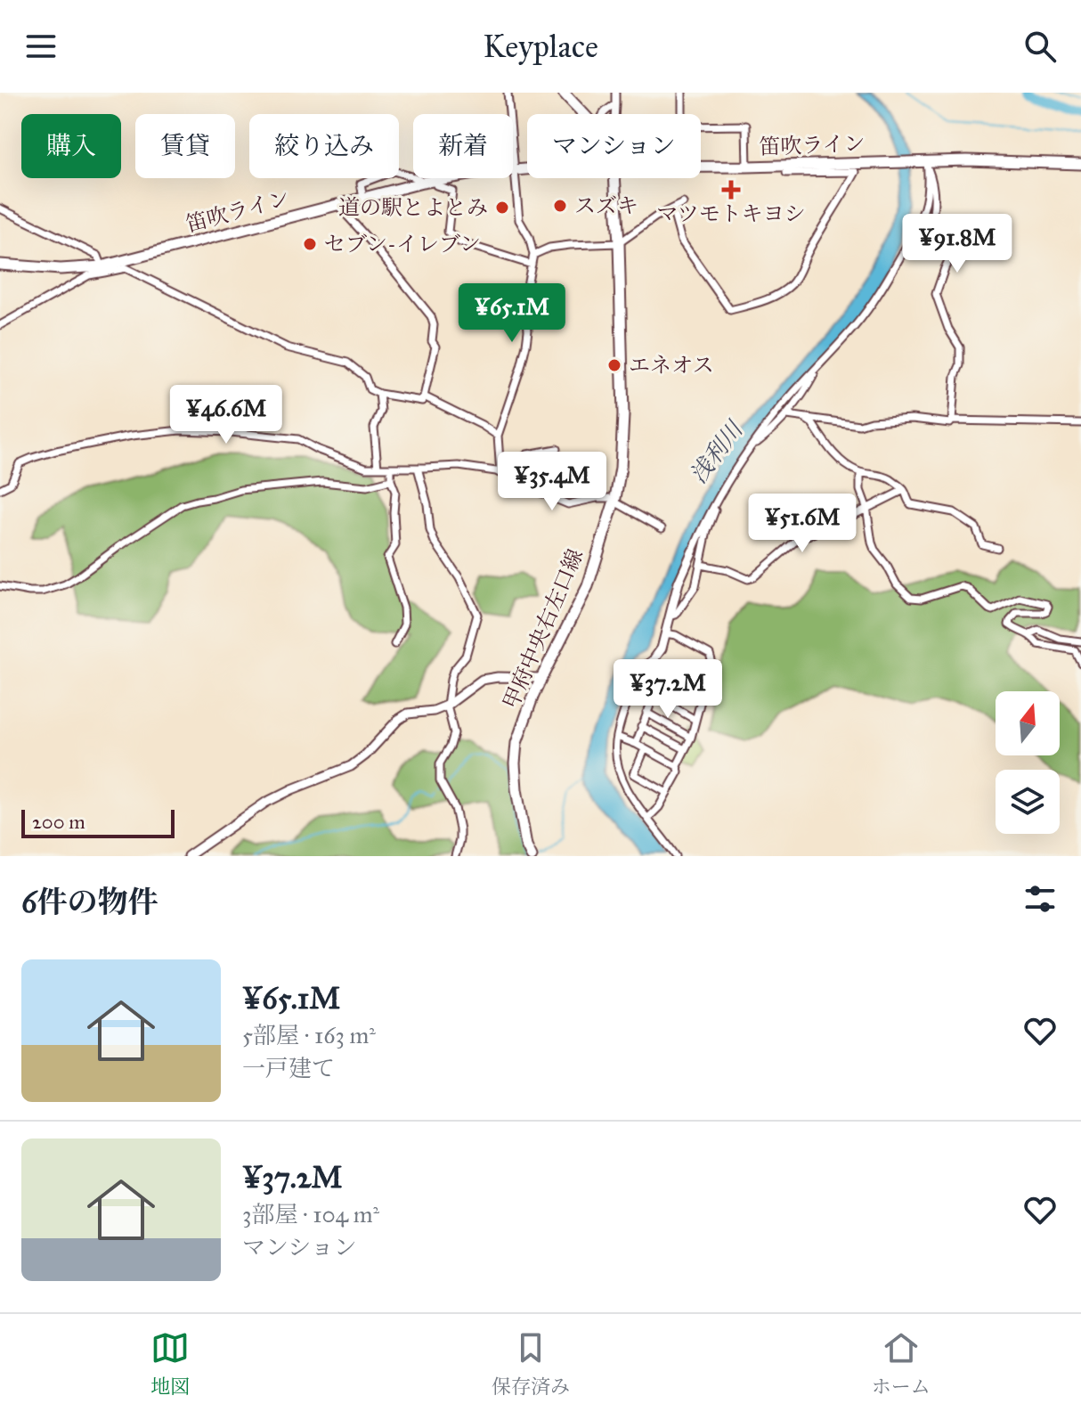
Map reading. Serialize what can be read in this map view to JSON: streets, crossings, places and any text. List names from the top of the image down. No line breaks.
{"streets":{"main road":["笛吹ライン","甲府中央右左口線"]},"water":["浅利川"],"places":{"health":["マツモトキヨシ"],"other":["スズキ","道の駅とよとみ","セブン-イレブン","エネオス"]},"scale_bar":"200 m","north":"top","page":{"header":"Keyplace","chip":["購入","賃貸","絞り込み","新着","マンション"],"price":["¥91.8M","¥65.1M","¥46.6M","¥35.4M","¥51.6M","¥37.2M"],"scale":"200 m","heading":"6件の物件","list":[{"name":"¥65.1M","note":"5部屋 · 163 m² · 一戸建て"},{"name":"¥37.2M","note":"3部屋 · 104 m² · マンション"}],"tabs":["地図","保存済み","ホーム"]}}
